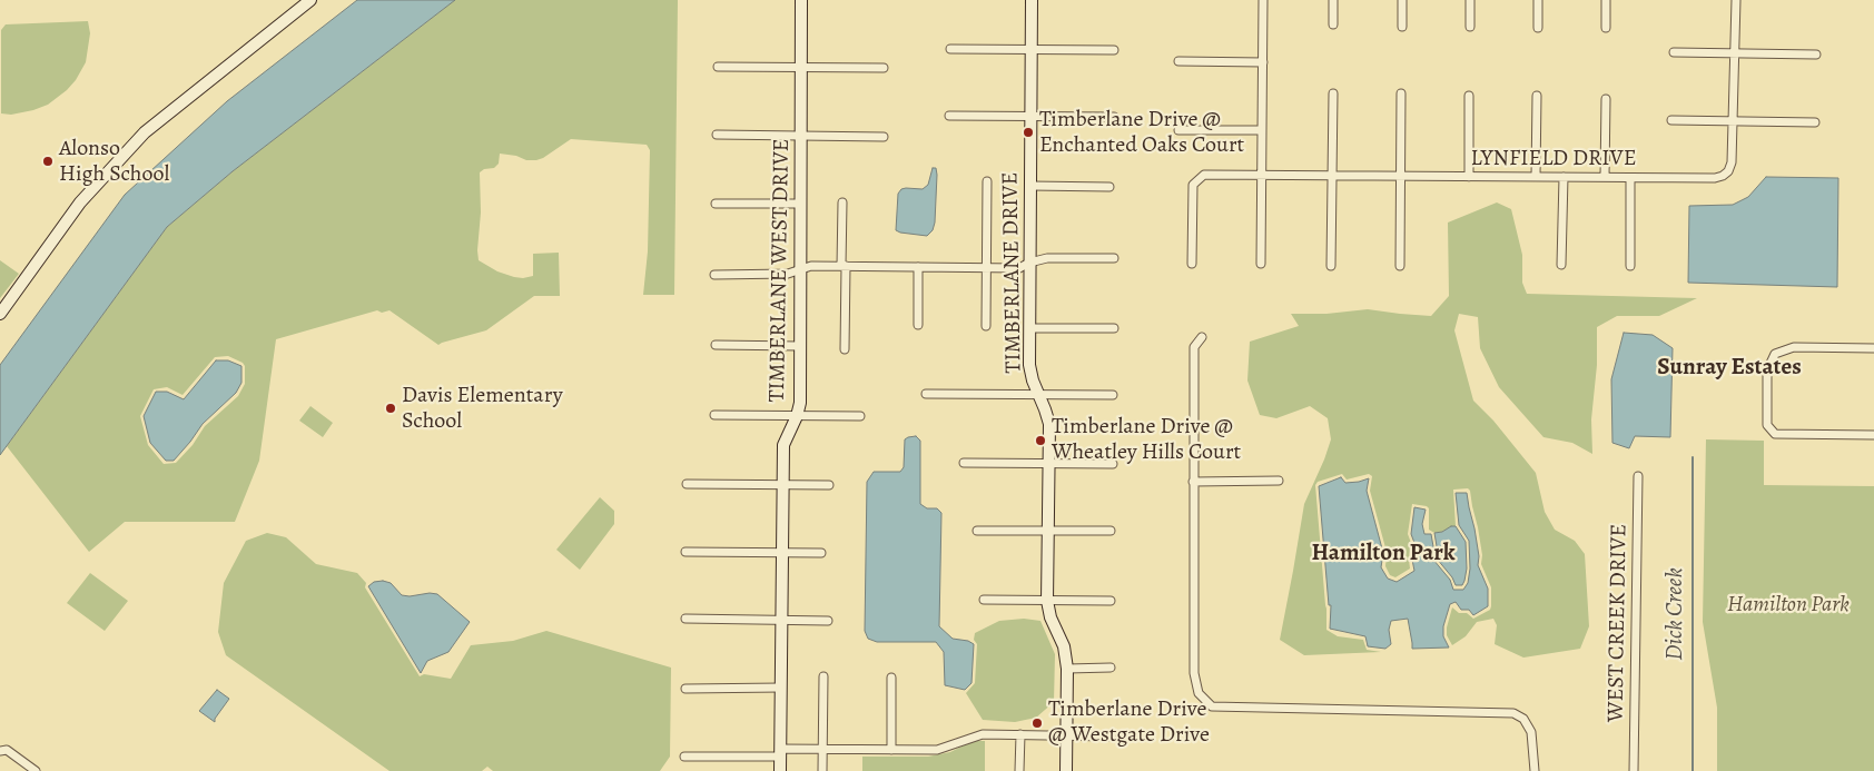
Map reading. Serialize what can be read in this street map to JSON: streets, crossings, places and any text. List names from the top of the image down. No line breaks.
{"streets":{"street":["LYNFIELD DRIVE","TIMBERLANE WEST DRIVE","TIMBERLANE DRIVE","WEST CREEK DRIVE"]},"districts":["Sunray Estates","Hamilton Park"],"water":["Dick Creek"],"parks":["Hamilton Park"],"places":["Timberlane Drive @ Enchanted Oaks Court","Alonso High School","Davis Elementary School","Timberlane Drive @ Wheatley Hills Court","Timberlane Drive @ Westgate Drive"]}
